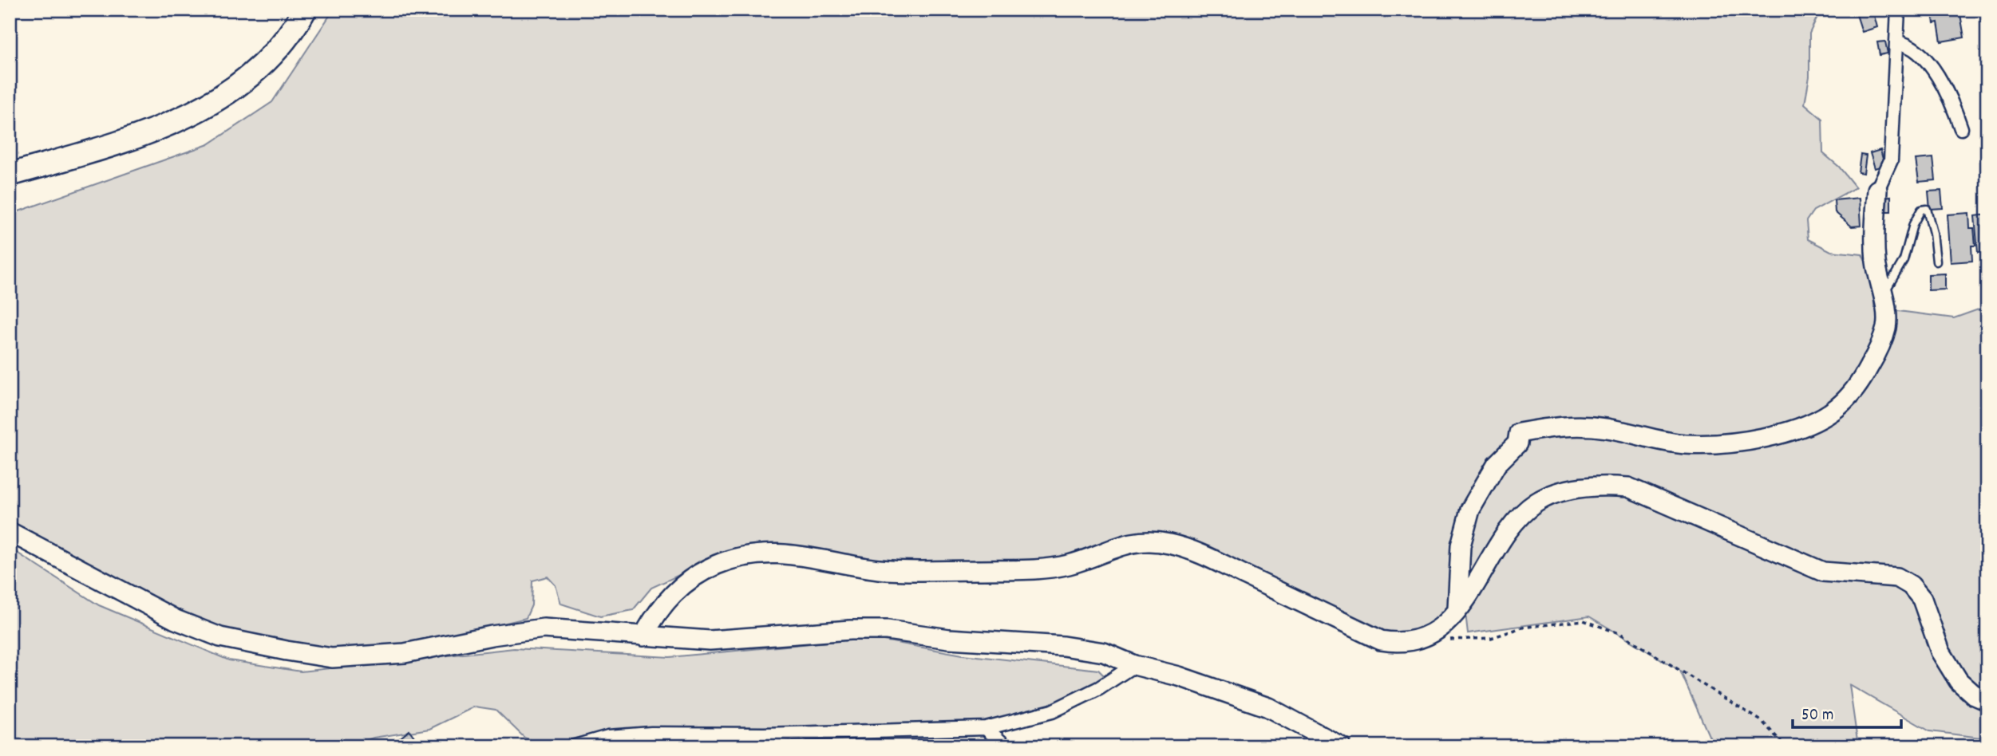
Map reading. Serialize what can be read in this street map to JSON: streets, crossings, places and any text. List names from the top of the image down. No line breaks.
{"scale_bar":"50 m"}
